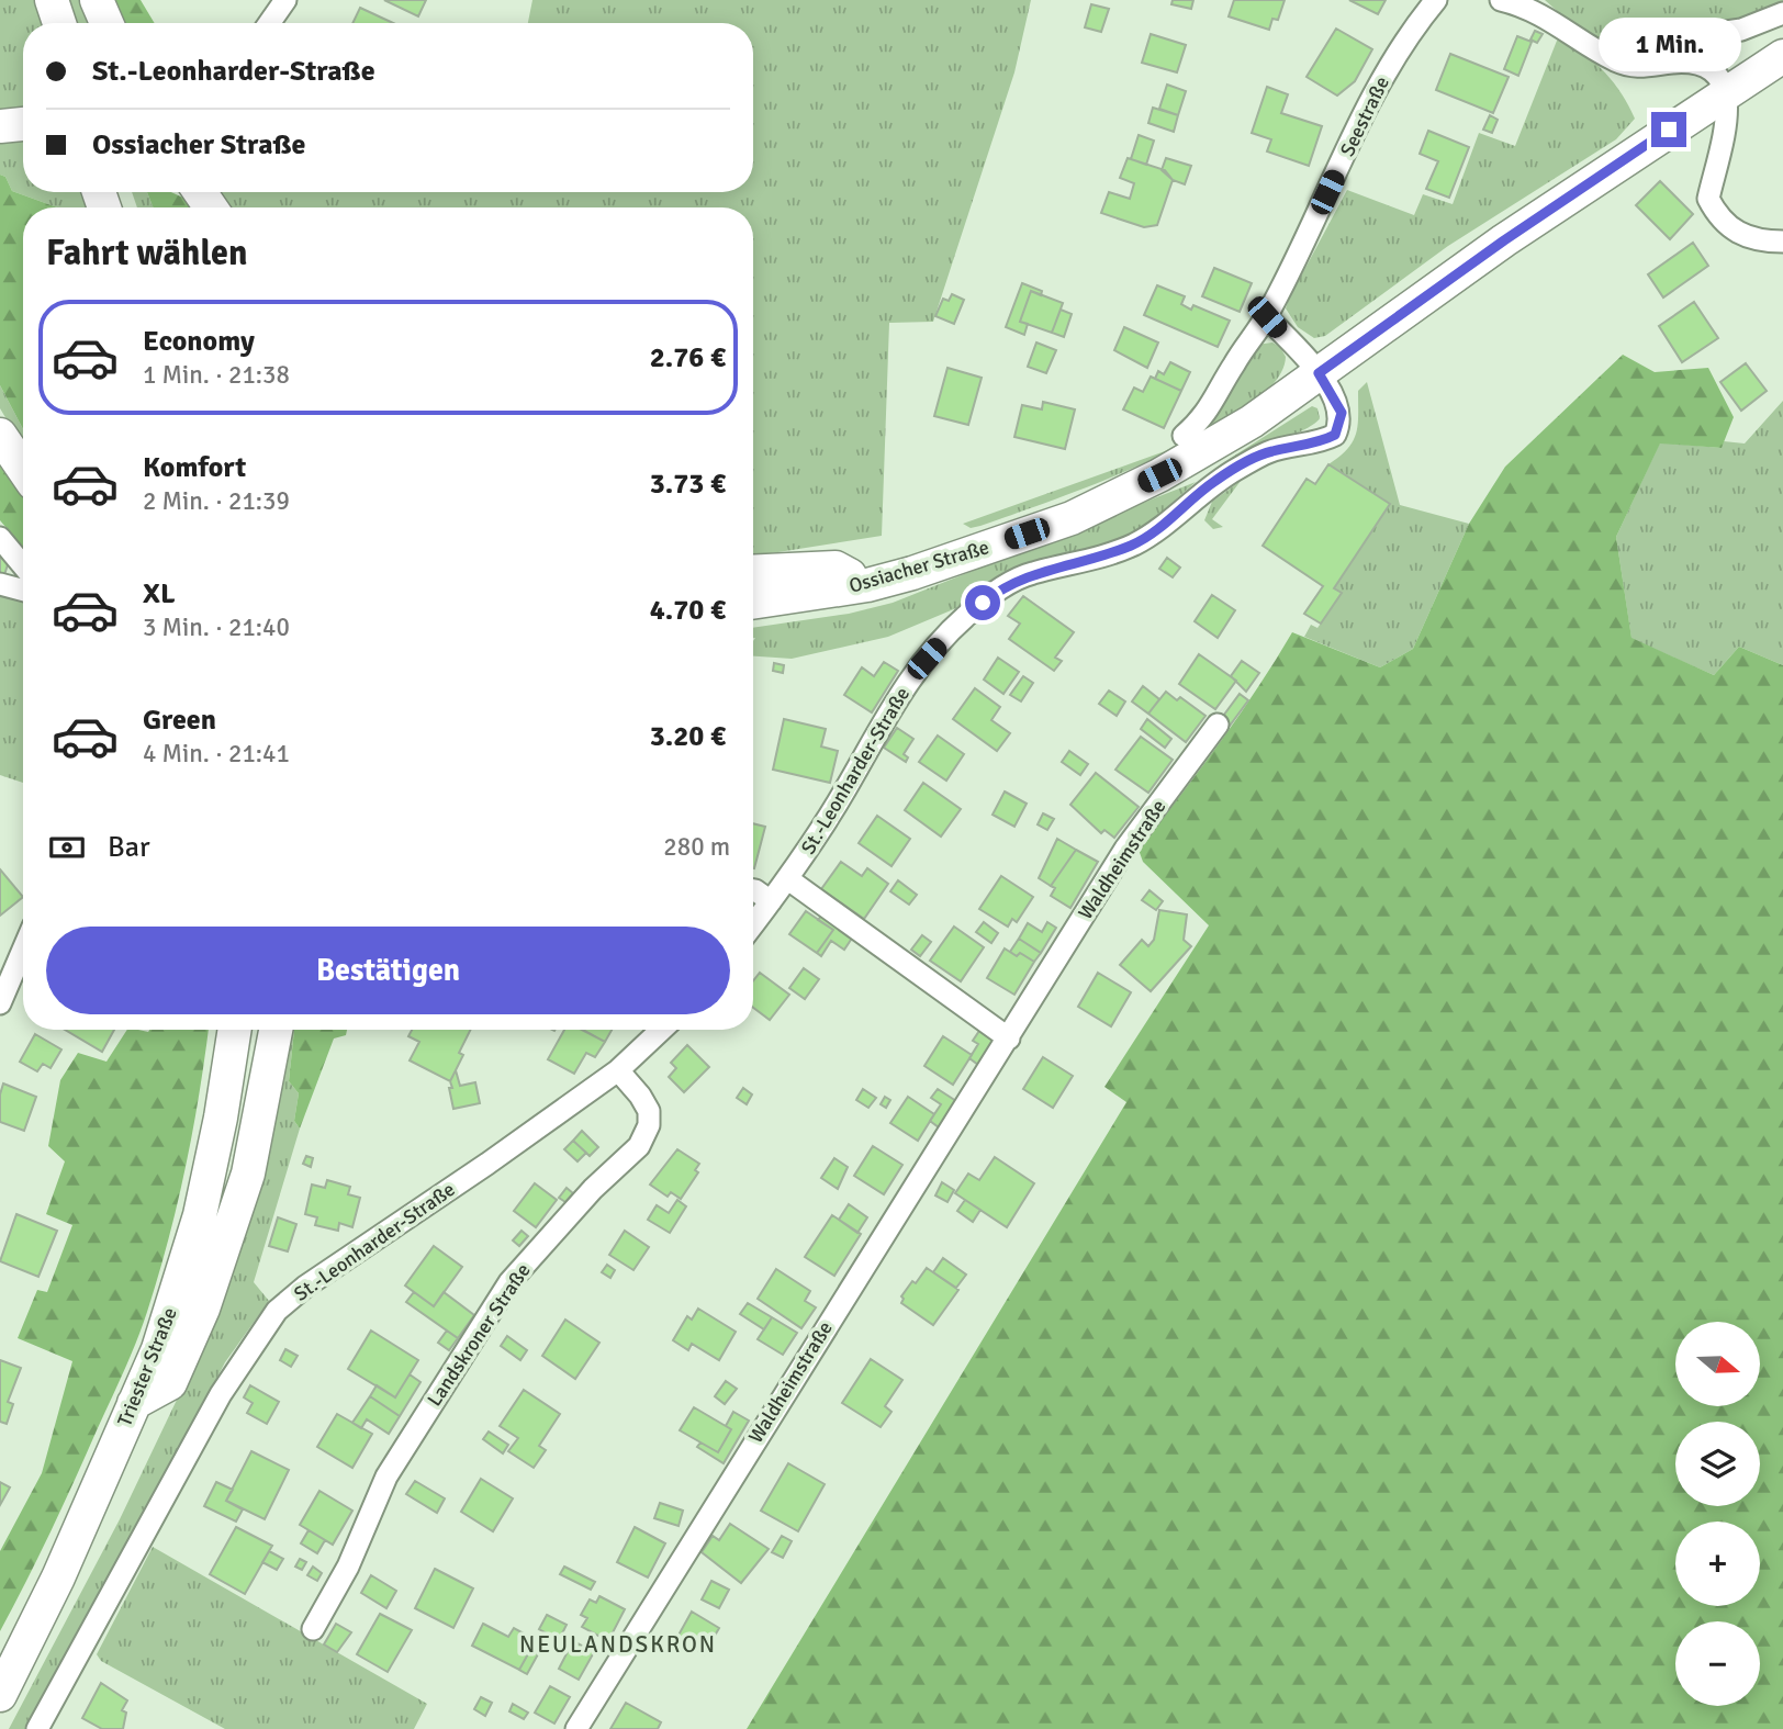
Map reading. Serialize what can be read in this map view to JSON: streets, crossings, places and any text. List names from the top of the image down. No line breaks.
{"streets":{"main road":["Ossiacher Straße","Triester Straße"],"street":["Seestraße","St.-Leonharder-Straße","Waldheimstraße","Landskroner Straße"]},"crossings":[["Seestraße","St.-Leonharder-Straße"],["Ossiacher Straße","St.-Leonharder-Straße"],["St.-Leonharder-Straße","Landskroner Straße"]],"districts":["NEULANDSKRON"],"north":"right","page":{"bubble":"1 Min.","banner":["St.-Leonharder-Straße","Ossiacher Straße"],"heading":"Fahrt wählen","list":[{"name":"Economy","note":"1 Min. · 21:38","value":"2.76 €"},{"name":"Komfort","note":"2 Min. · 21:39","value":"3.73 €"},{"name":"XL","note":"3 Min. · 21:40","value":"4.70 €"},{"name":"Green","note":"4 Min. · 21:41","value":"3.20 €"}],"pay":["Bar","280 m"],"buttons":"Bestätigen","map_buttons":["+","−"]}}
